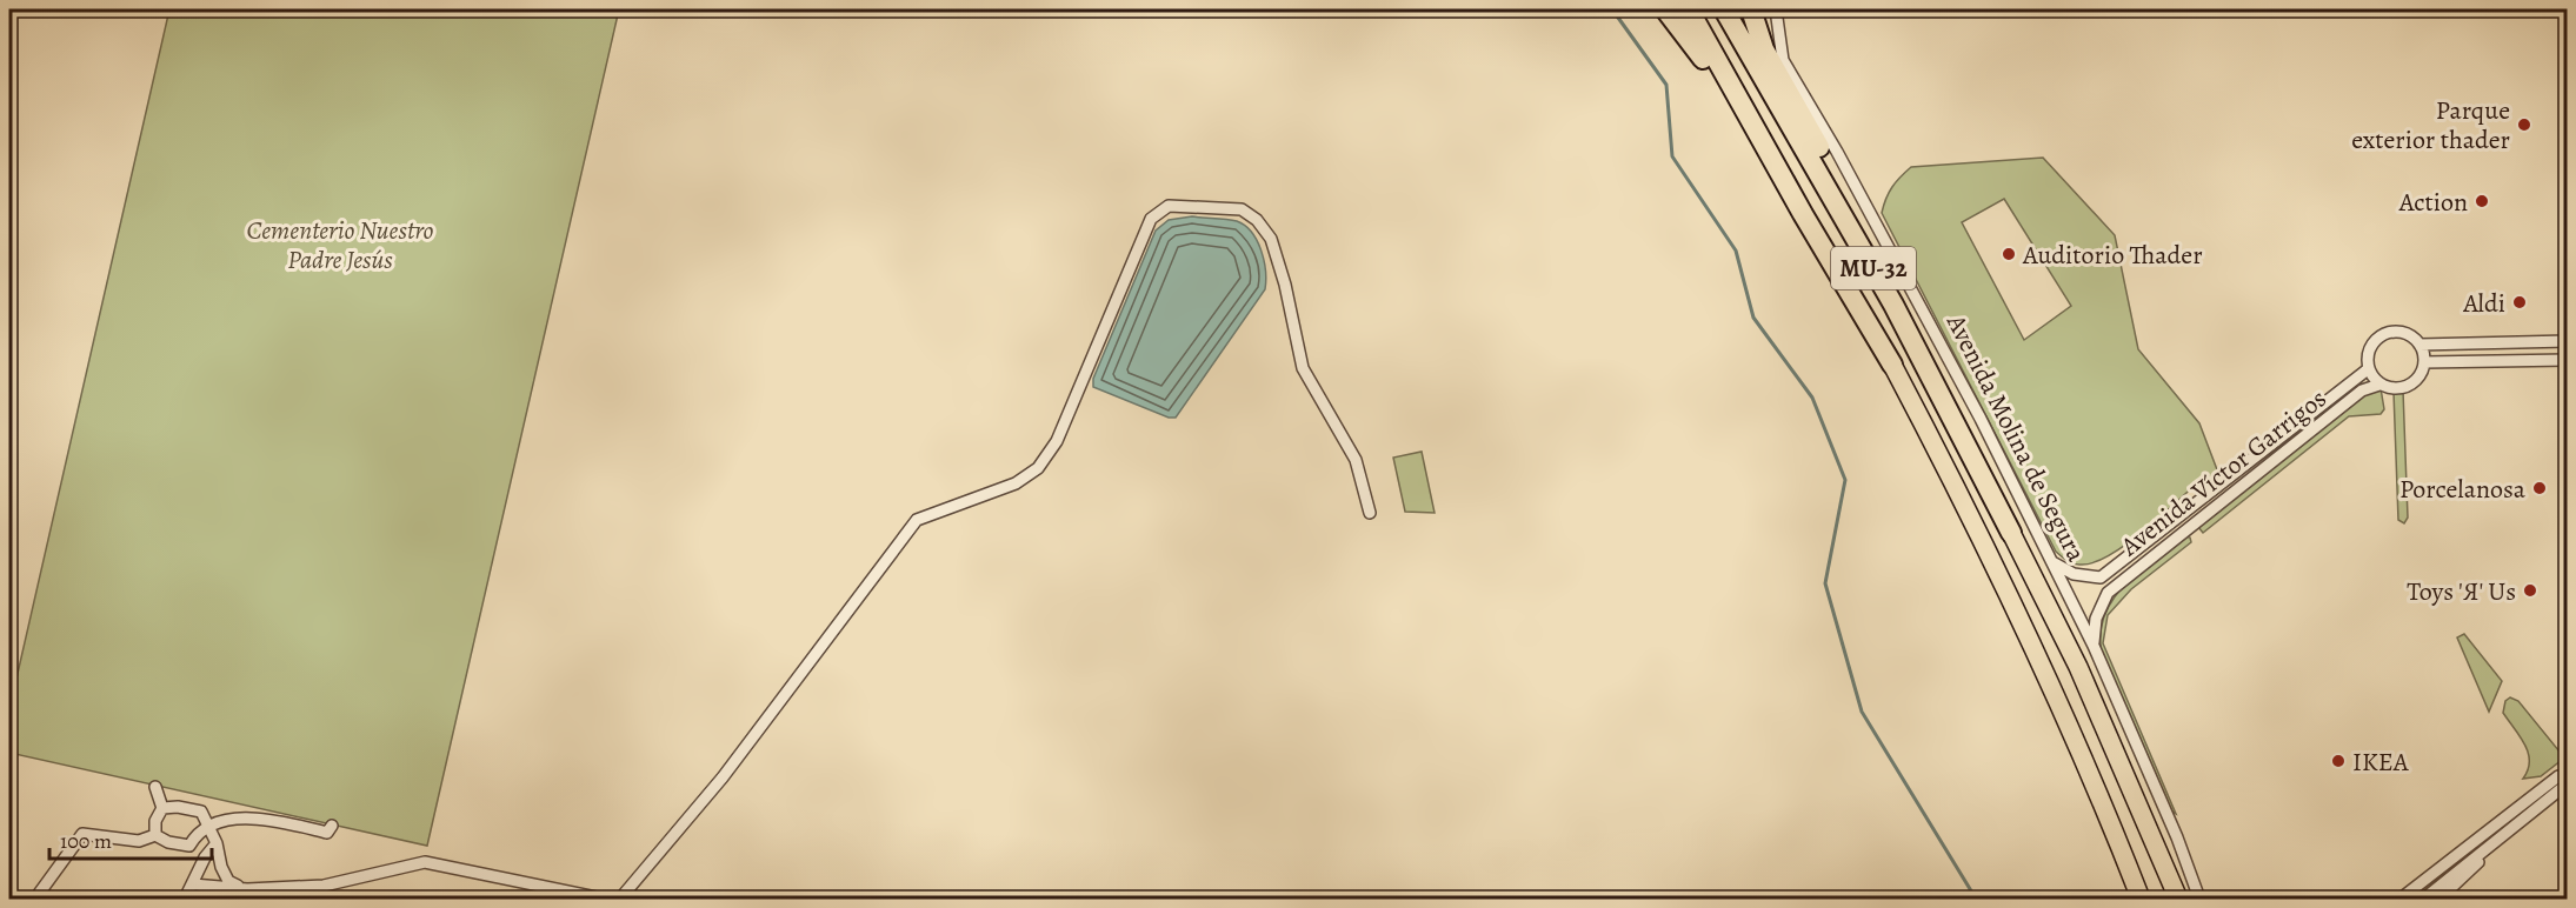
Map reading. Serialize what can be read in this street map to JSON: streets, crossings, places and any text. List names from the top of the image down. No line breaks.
{"streets":{"highway":["MU-32"],"main road":["Avenida Molina de Segura"],"street":["Avenida Víctor Garrigos"]},"crossings":[["MU-32","Avenida Molina de Segura"],["Avenida Molina de Segura","Avenida Víctor Garrigos"]],"parks":["Cementerio Nuestro Padre Jesús"],"places":["Parque exterior thader","Action","Auditorio Thader","Aldi","Porcelanosa","Toys 'Я' Us","IKEA"],"scale_bar":"100 m"}
